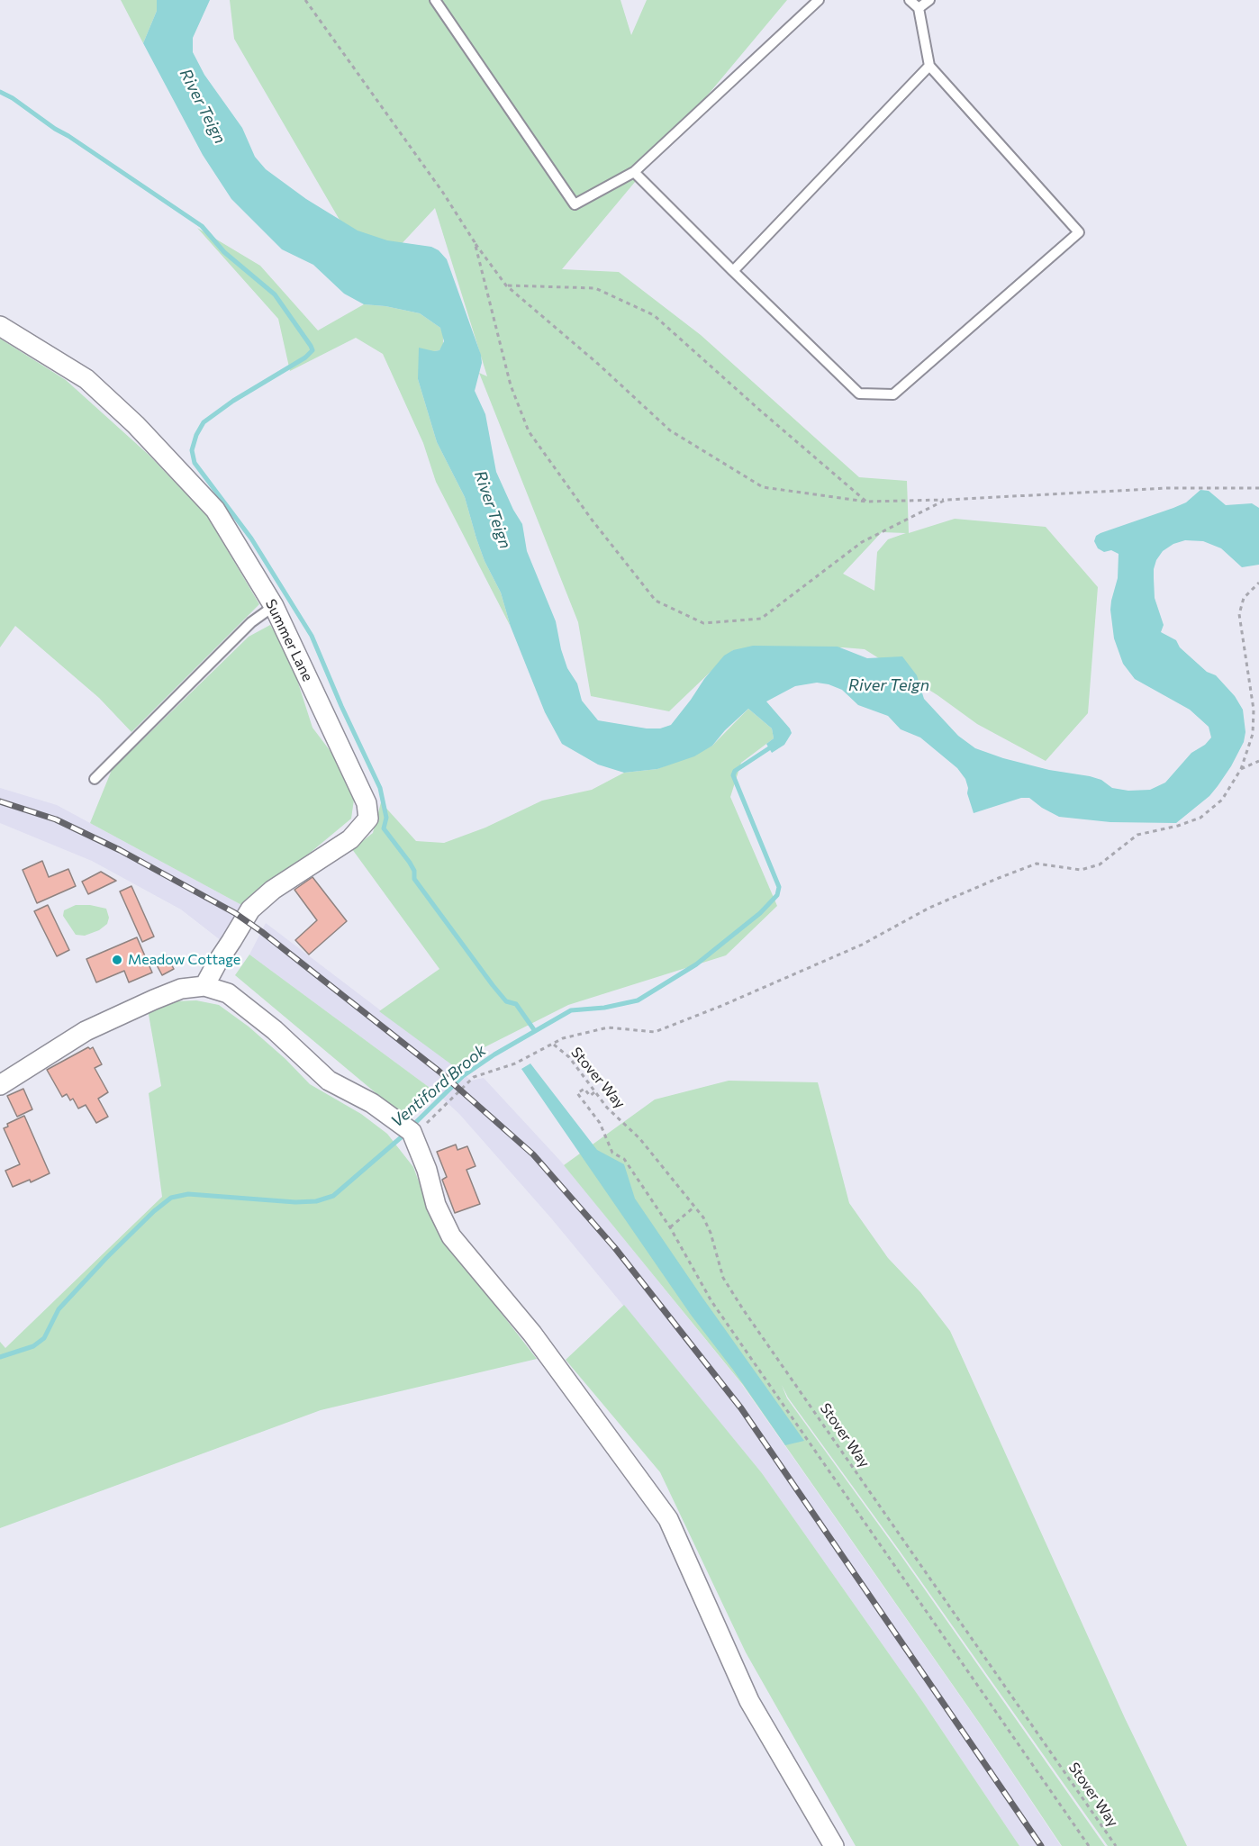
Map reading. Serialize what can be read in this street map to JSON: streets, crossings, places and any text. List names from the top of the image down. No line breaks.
{"streets":{"street":["Summer Lane"],"path":["Stover Way"]},"water":["River Teign","Ventiford Brook"],"places":["Meadow Cottage"]}
